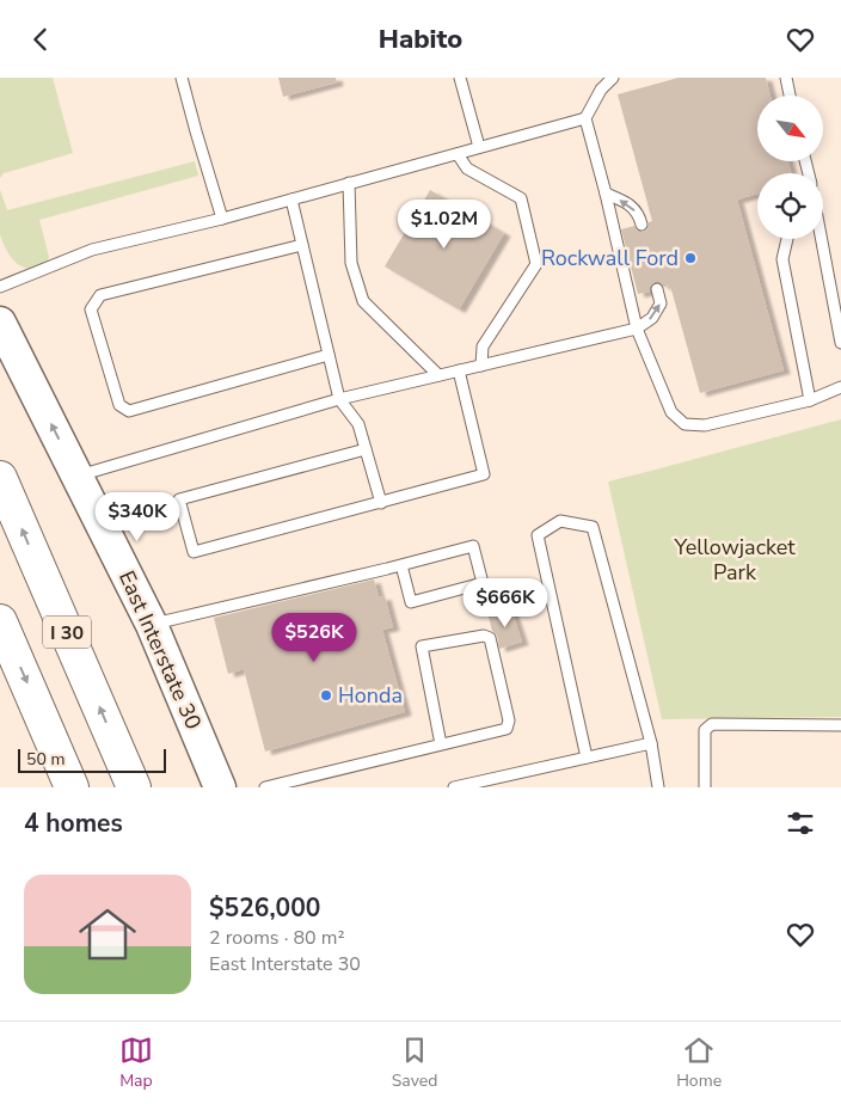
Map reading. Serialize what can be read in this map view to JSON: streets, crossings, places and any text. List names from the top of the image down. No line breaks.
{"streets":{"highway":["I 30"],"main road":["East Interstate 30"]},"parks":["Yellowjacket Park"],"places":["Rockwall Ford","Honda"],"scale_bar":"50 m","north":"bottom right","page":{"header":"Habito","price":["$1.02M","$340K","$666K","$526K"],"scale":"50 m","heading":"4 homes","list":[{"name":"$526,000","note":"2 rooms · 80 m² · East Interstate 30"}],"tabs":["Map","Saved","Home"]}}
